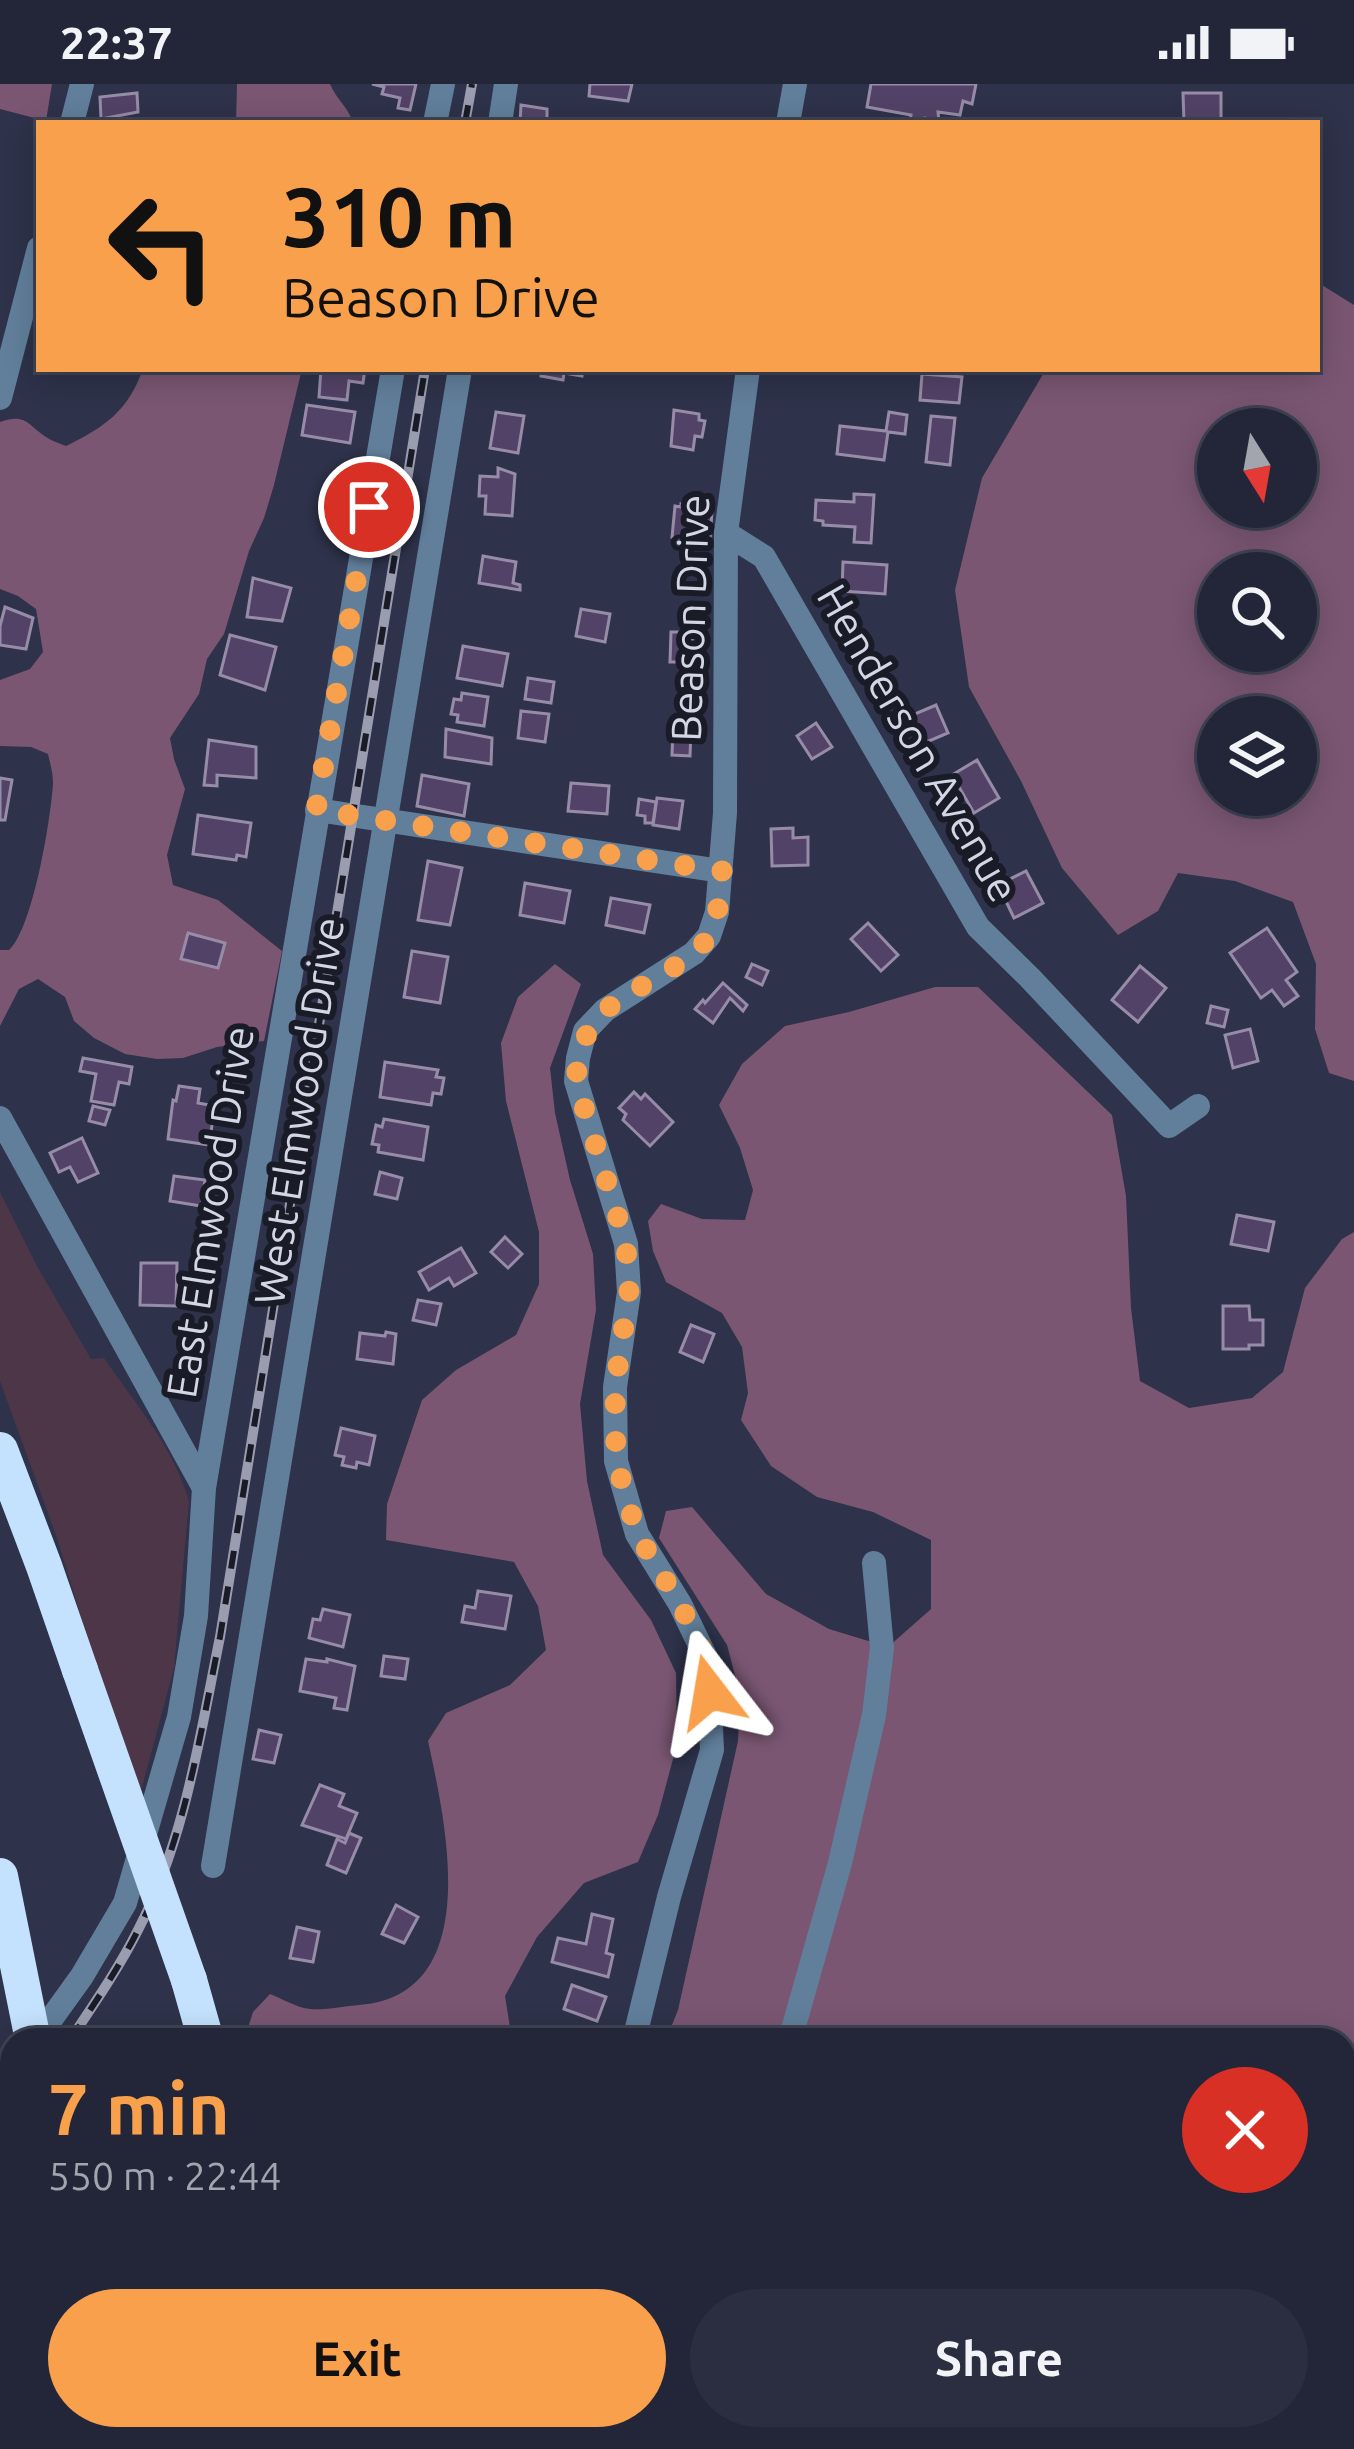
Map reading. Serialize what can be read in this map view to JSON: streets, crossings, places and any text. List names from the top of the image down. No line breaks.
{"streets":{"street":["Beason Drive","Henderson Avenue","West Elmwood Drive","East Elmwood Drive"]},"crossings":[["Beason Drive","Henderson Avenue"]],"north":"bottom","page":{"status":"22:37","turn":["310 m","Beason Drive"],"heading":["7 min","550 m · 22:44"],"buttons":["Exit","Share"]}}
